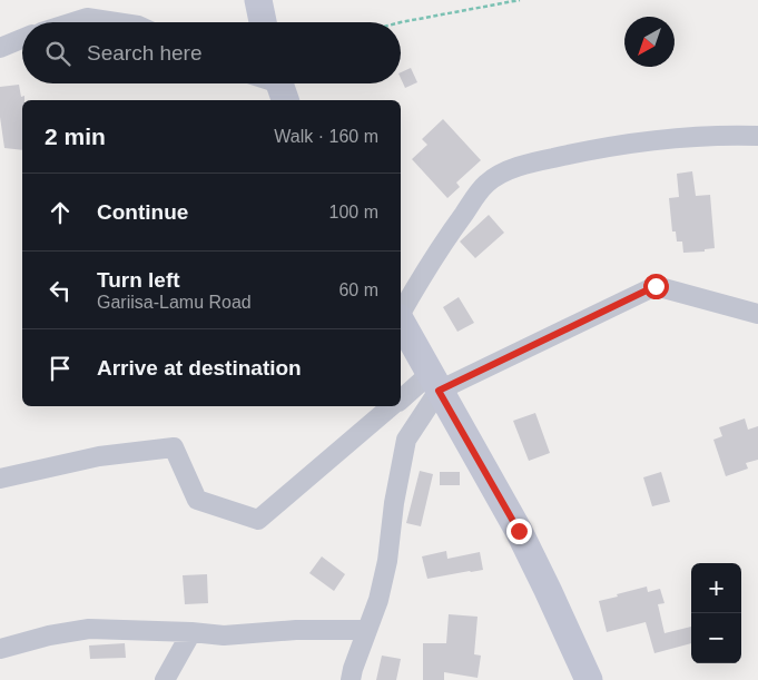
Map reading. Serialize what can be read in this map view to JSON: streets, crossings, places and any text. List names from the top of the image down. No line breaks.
{"north":"bottom left","page":{"search":"Search here","heading":["2 min","Walk · 160 m"],"list":[["Continue","100 m"],["Turn left","Gariisa-Lamu Road","60 m"],"Arrive at destination"],"map_buttons":["+","−"]}}
